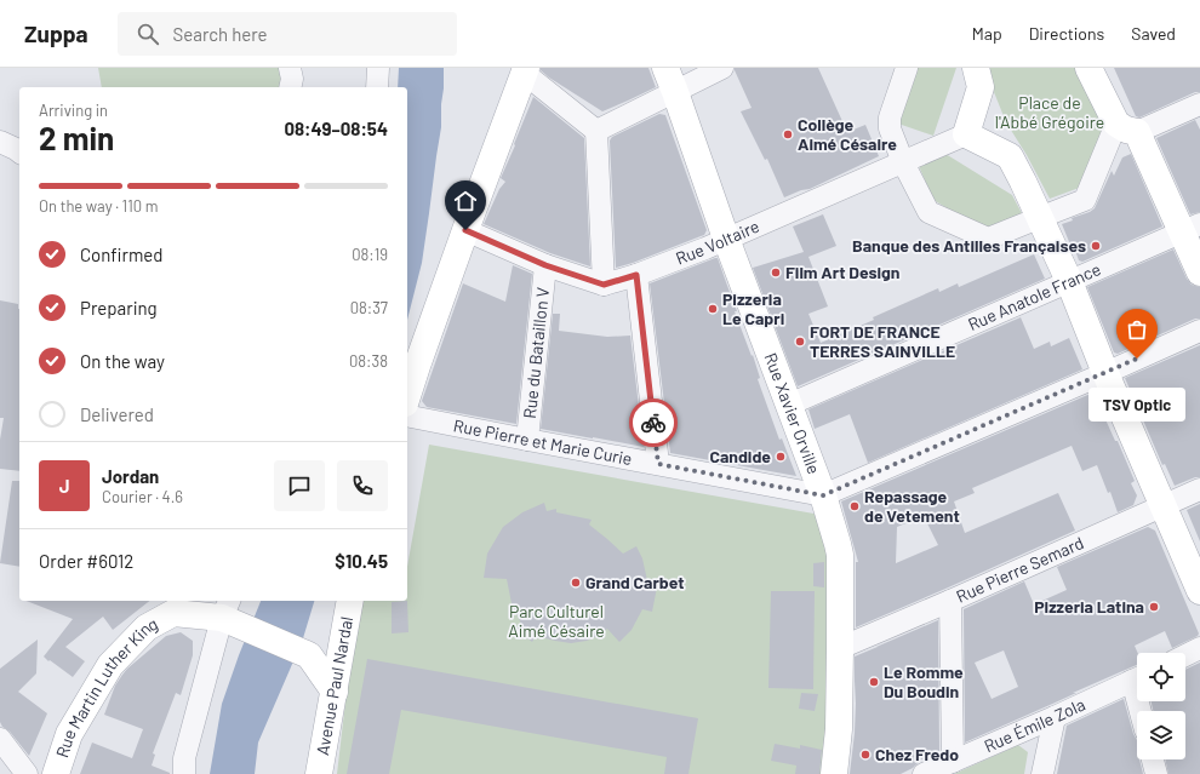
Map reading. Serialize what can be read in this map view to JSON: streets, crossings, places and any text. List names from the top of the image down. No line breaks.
{"streets":{"main road":["Rue Xavier Orville","Avenue Paul Nardal","Rue Martin Luther King"],"street":["Rue Voltaire","Rue Anatole France","Rue du Bataillon V","Rue Pierre et Marie Curie","Rue Pierre Semard","Rue Émile Zola"]},"crossings":[["Rue Voltaire","Rue Xavier Orville"],["Rue Anatole France","Rue Xavier Orville"],["Rue du Bataillon V","Rue Pierre et Marie Curie"],["Rue Xavier Orville","Rue Pierre et Marie Curie"],["Rue Xavier Orville","Rue Pierre Semard"]],"parks":["Place de l'Abbé Grégoire","Parc Culturel Aimé Césaire"],"places":["Collège Aimé Césaire","Banque des Antilles Françaises","Film Art Design","Pizzeria Le Capri","FORT DE FRANCE TERRES SAINVILLE","TSV Optic","Candide","Repassage de Vetement","Grand Carbet","Pizzeria Latina","Le Romme Du Boudin","Chez Fredo"],"page":{"header":"Zuppa","search":"Search here","nav":["Map","Directions","Saved"],"heading":["2 min","Arriving in","08:49–08:54"],"panel":["Jordan","Courier · 4.6","Order #6012","$10.45"],"bar":"On the way · 110 m","list":[["Confirmed","08:19"],["Preparing","08:37"],["On the way","08:38"],"Delivered"],"bubble":"TSV Optic","round":"J"}}
